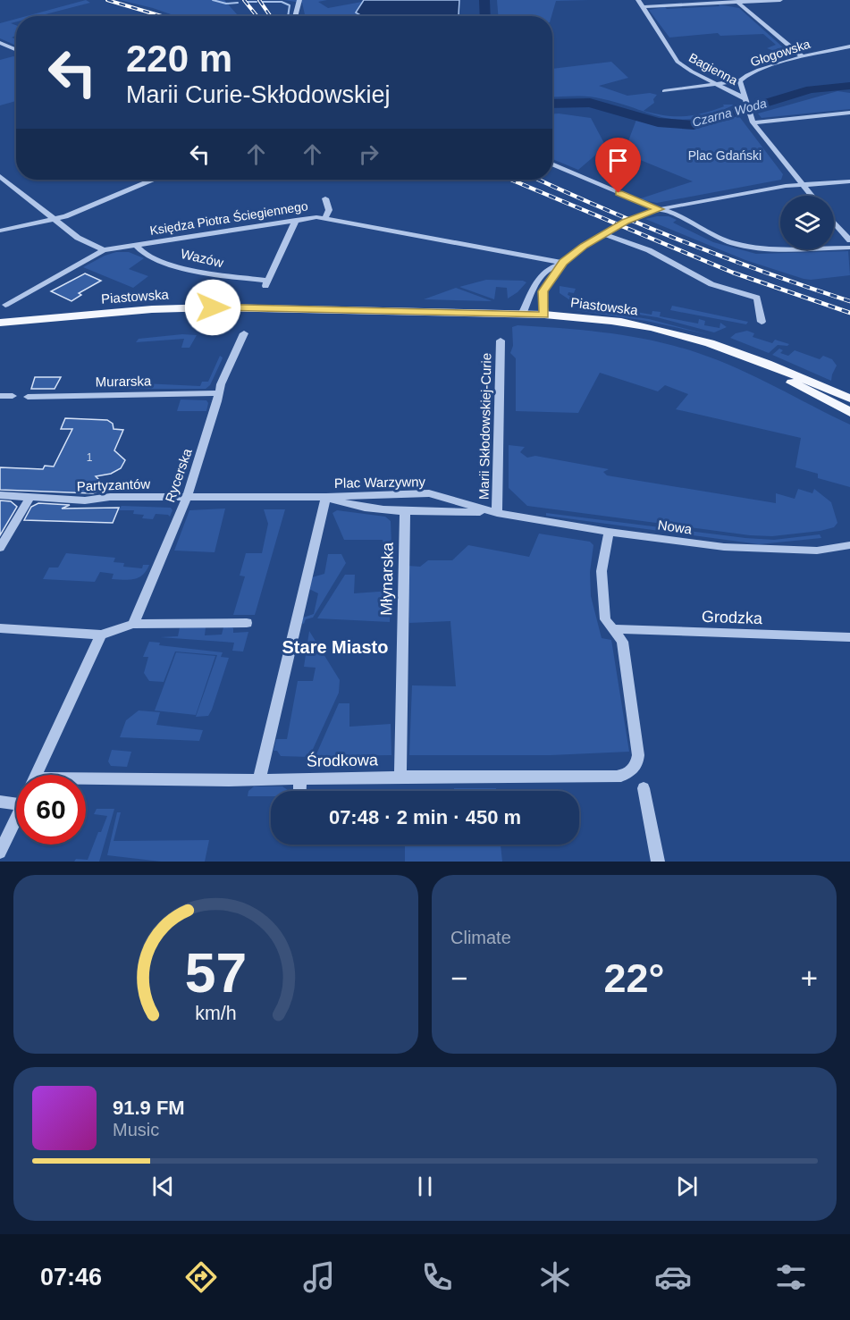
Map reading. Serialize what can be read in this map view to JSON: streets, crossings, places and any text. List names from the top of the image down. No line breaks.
{"streets":{"main road":["Piastowska"],"street":["Głogowska","Bagienna","Księdza Piotra Ściegiennego","Wazów","Murarska","Marii Skłodowskiej-Curie","Rycerska","Plac Warzywny","Partyzantów","Nowa","Młynarska","Grodzka","Środkowa"]},"crossings":[["Głogowska","Bagienna"],["Księdza Piotra Ściegiennego","Wazów"],["Murarska","Rycerska"],["Marii Skłodowskiej-Curie","Plac Warzywny"],["Marii Skłodowskiej-Curie","Nowa"],["Rycerska","Partyzantów"],["Plac Warzywny","Partyzantów"],["Plac Warzywny","Nowa"],["Młynarska","Środkowa"],["Grodzka","Środkowa"]],"districts":["Stare Miasto"],"water":["Czarna Woda"],"parks":["Plac Gdański"],"house_numbers":["1"],"page":{"turn":["220 m","Marii Curie-Skłodowskiej"],"limit":"60","trip":"07:48 · 2 min · 450 m","tile":"Climate","heat":["−","22°","+"],"song":["91.9 FM","Music"],"tabs":"07:46","gauge":["57","km/h"]}}
